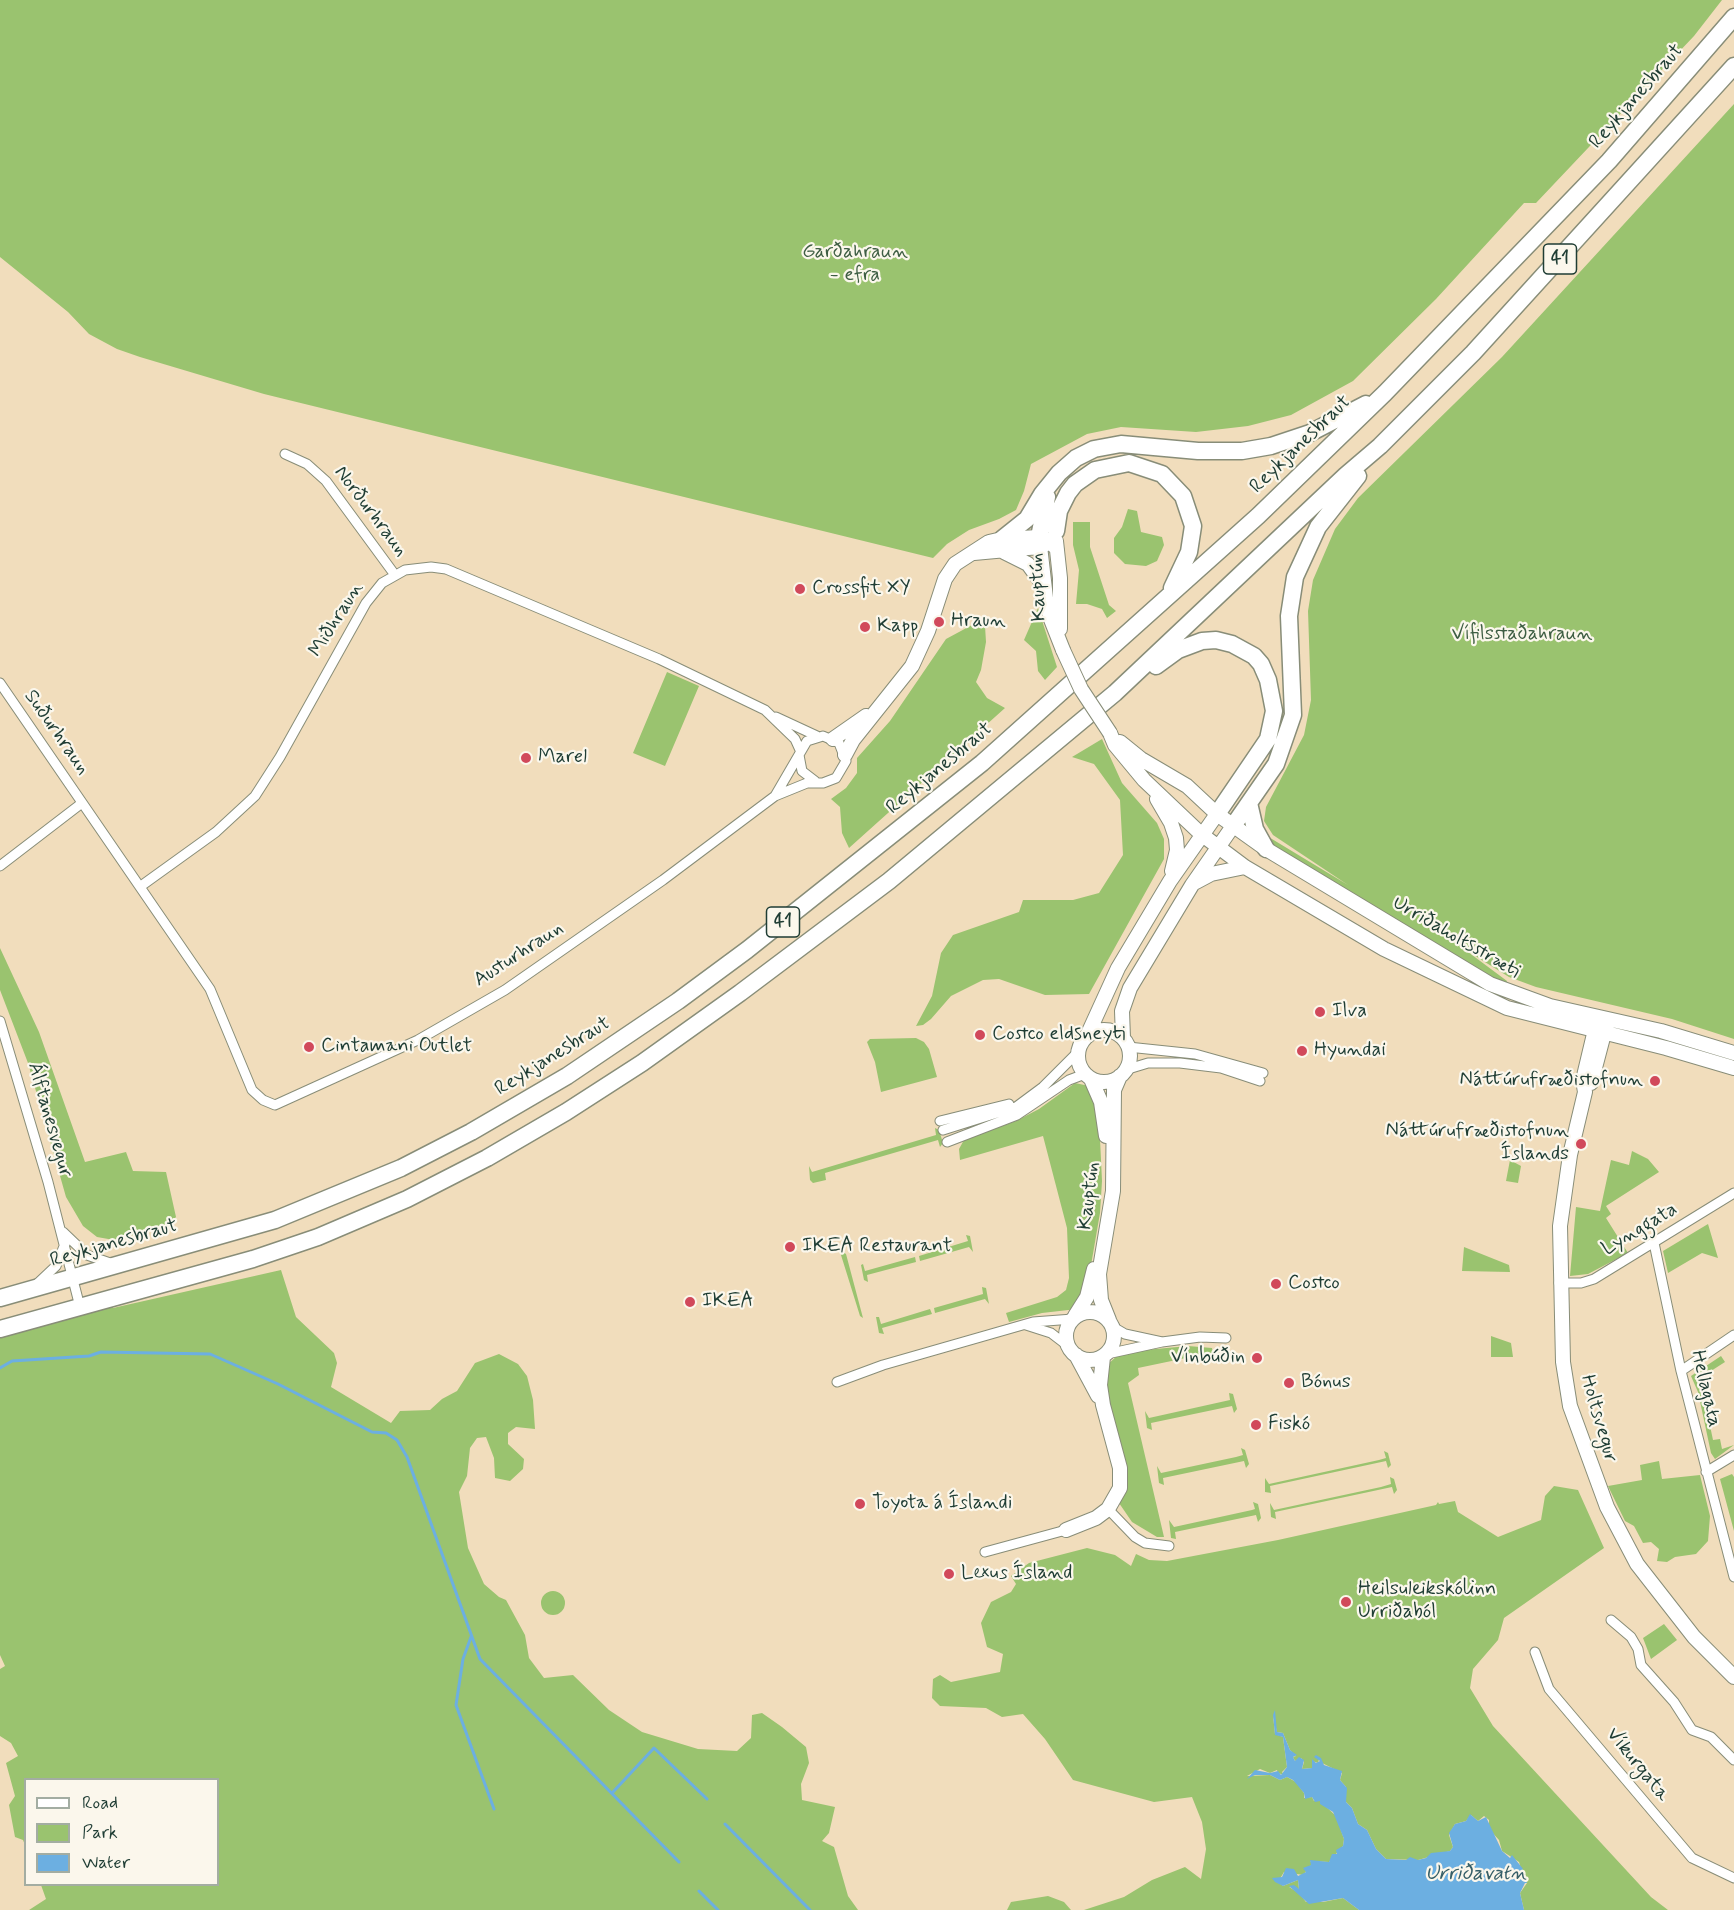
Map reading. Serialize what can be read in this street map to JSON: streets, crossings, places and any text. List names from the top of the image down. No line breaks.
{"streets":{"highway":["Reykjanesbraut","41"],"street":["Norðurhraun","Kauptún","Miðhraun","Suðurhraun","Urriðaholtsstræti","Austurhraun","Álftanesvegur","Lynggata","Hellagata","Holtsvegur","Víkurgata"]},"crossings":[["Reykjanesbraut","Álftanesvegur"],["41","Álftanesvegur"],["Norðurhraun","Miðhraun"],["Kauptún","Urriðaholtsstræti"],["Kauptún","Austurhraun"],["Miðhraun","Austurhraun"],["Urriðaholtsstræti","Holtsvegur"],["Lynggata","Hellagata"],["Lynggata","Holtsvegur"]],"water":["Urriðavatn"],"parks":["Garðahraun - efra","Vífilsstaðahraun"],"places":["Crossfit XY","Hraun","Kapp","Marel","Ilva","Costco eldsneyti","Cintamani Outlet","Hyundai","Náttúrufræðistofnun","Náttúrufræðistofnun Íslands","IKEA Restaurant","Costco","IKEA","Vínbúðin","Bónus","Fiskó","Toyota á Íslandi","Lexus Ísland","Heilsuleikskólinn Urriðaból"],"legend":["Road","Park","Water"]}
